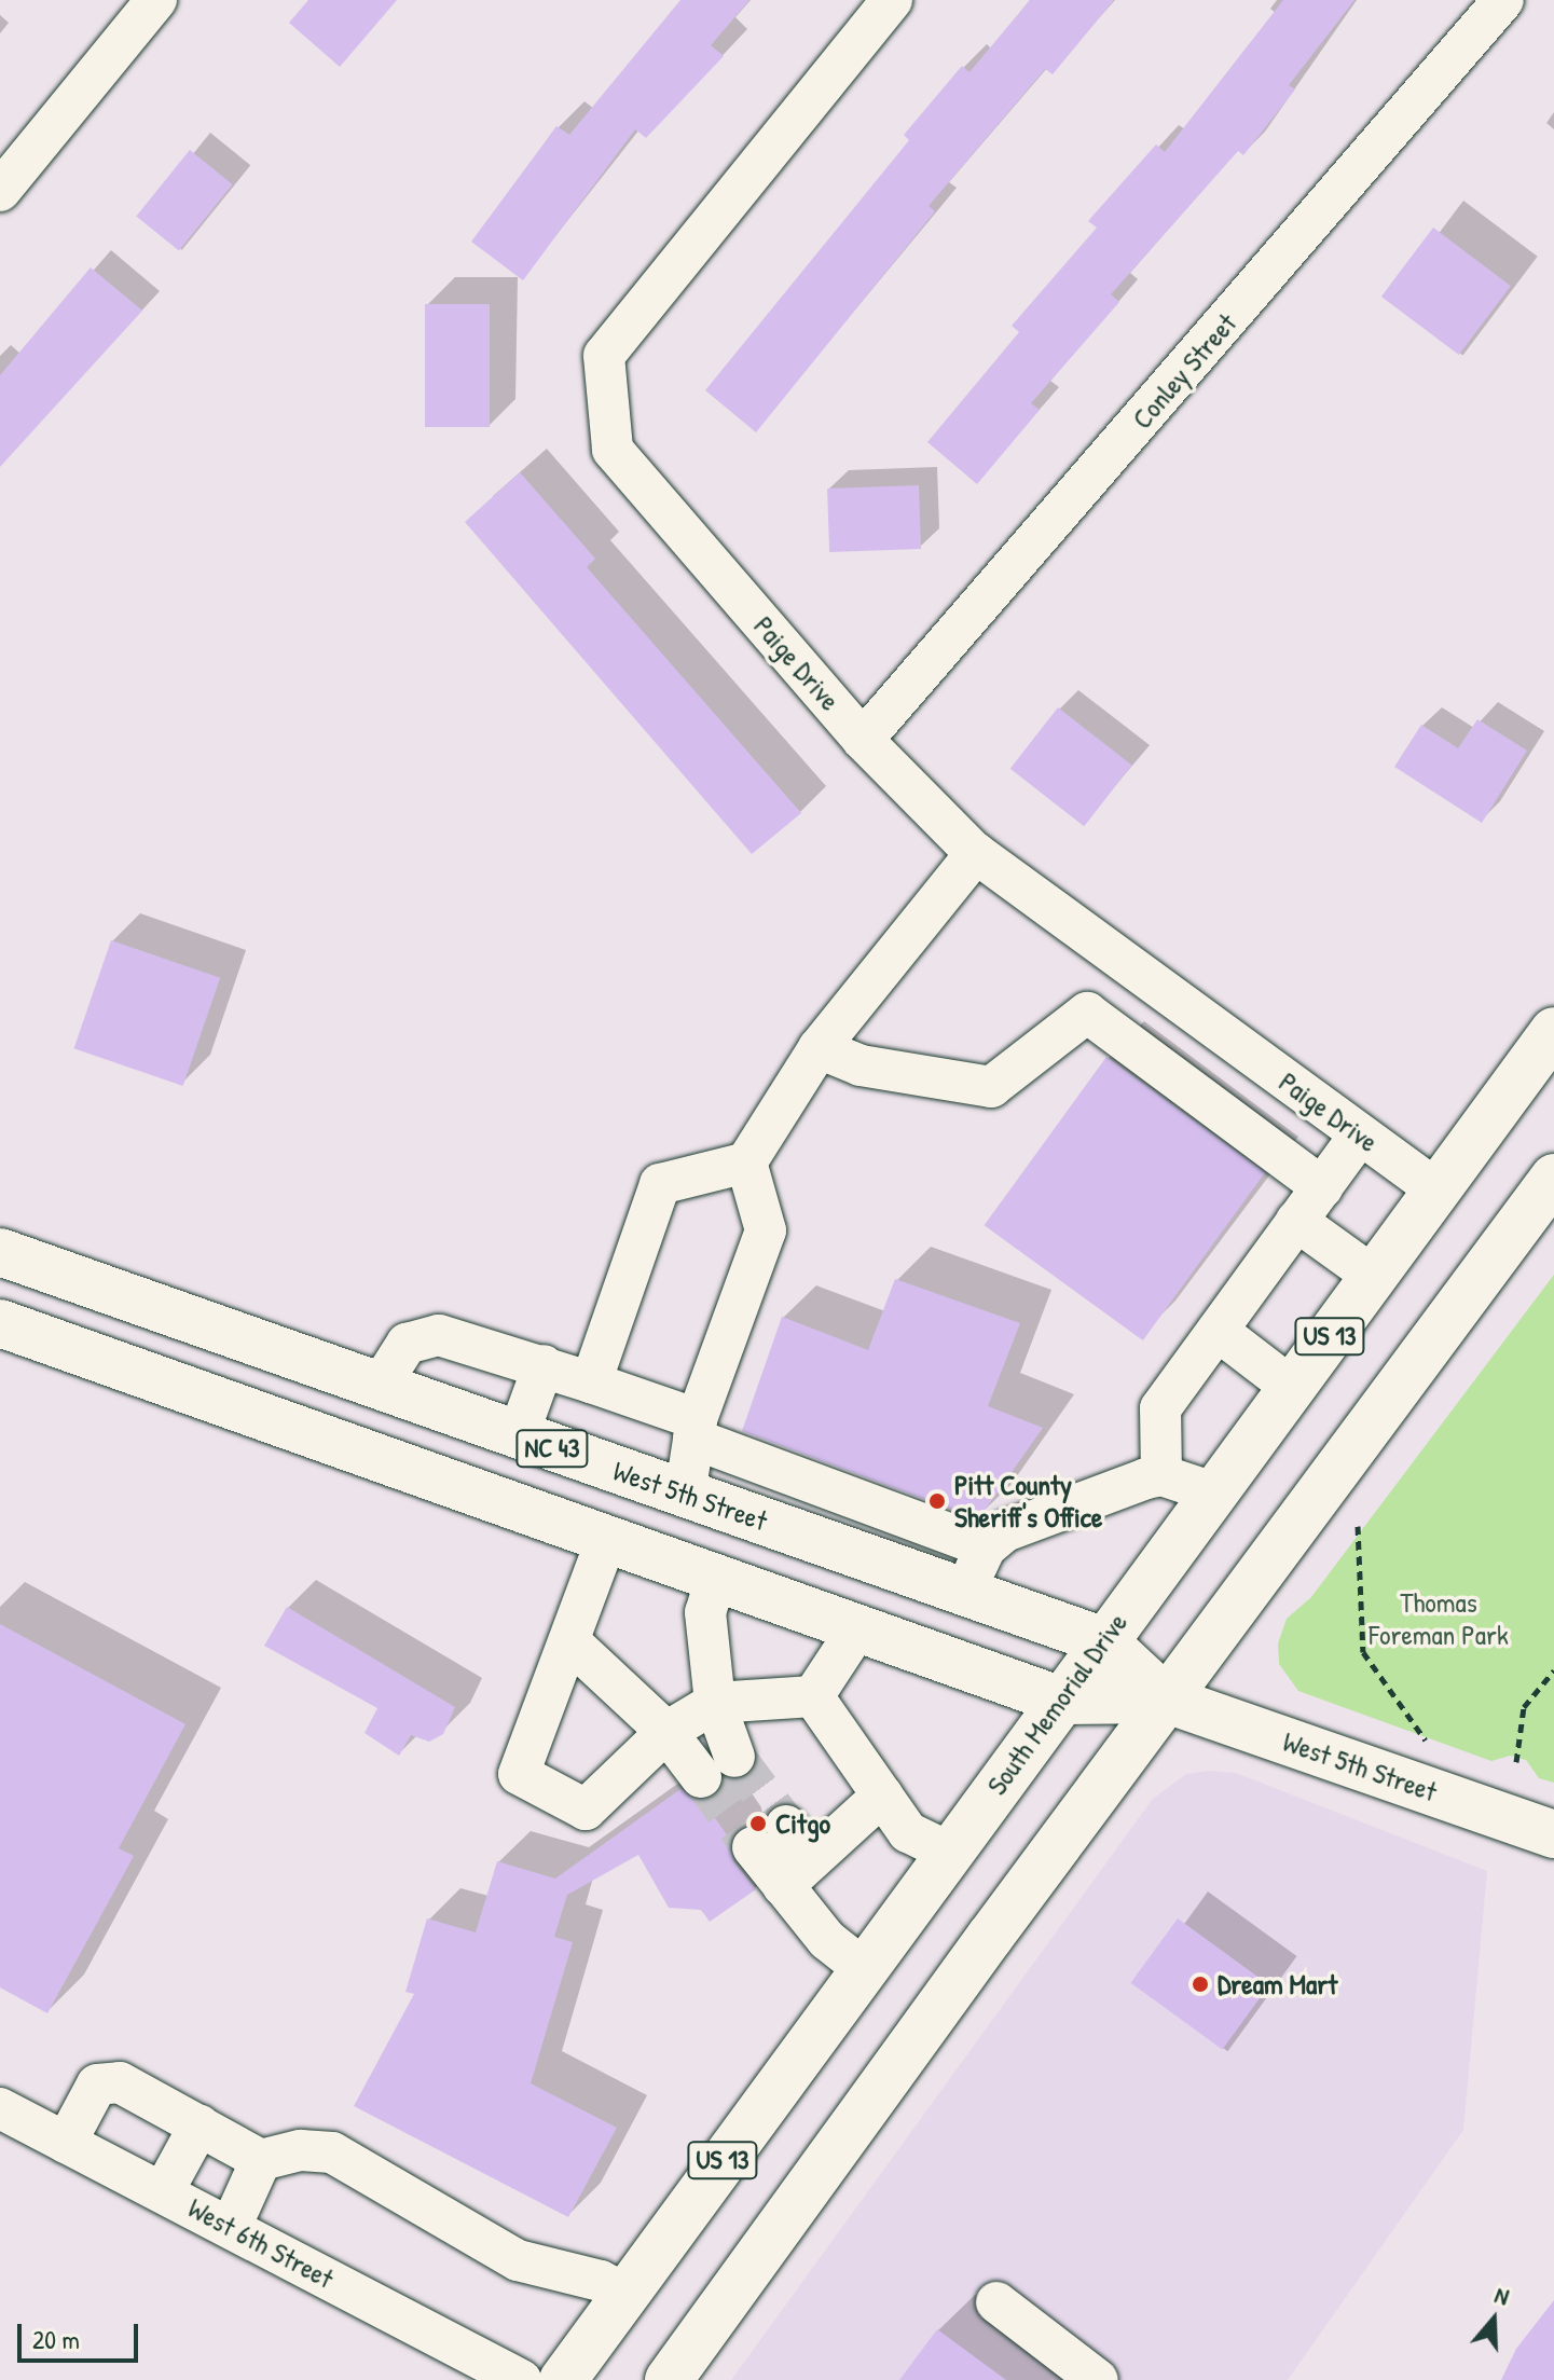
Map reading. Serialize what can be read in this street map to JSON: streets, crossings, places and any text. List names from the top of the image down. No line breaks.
{"streets":{"main road":["US 13","NC 43","West 5th Street","South Memorial Drive"],"street":["Conley Street","Paige Drive","West 6th Street"]},"crossings":[["Conley Street","Paige Drive"],["Paige Drive","South Memorial Drive"],["West 5th Street","South Memorial Drive"]],"parks":["Thomas Foreman Park"],"places":["Pitt County Sheriff's Office","Citgo","Dream Mart"],"scale_bar":"20 m","north":"top"}
